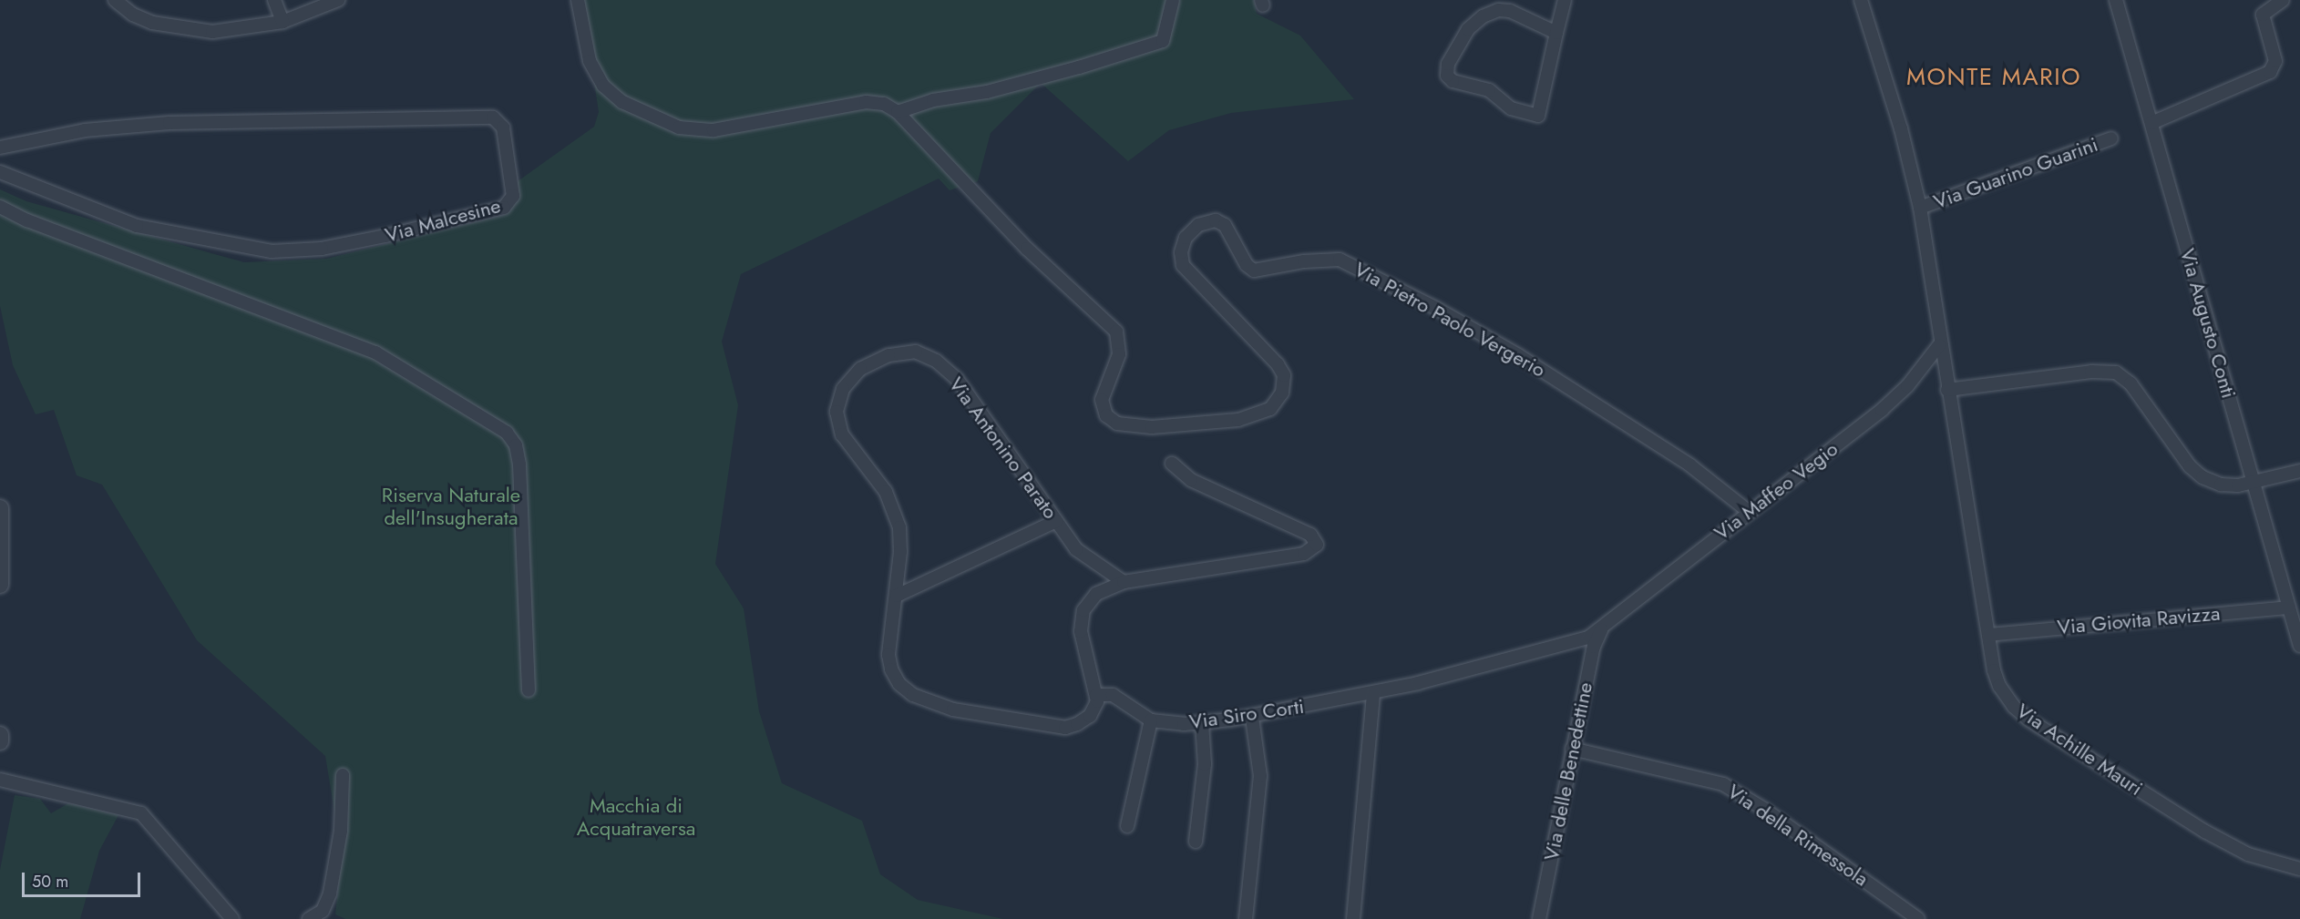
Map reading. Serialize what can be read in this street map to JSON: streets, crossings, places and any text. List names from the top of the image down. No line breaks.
{"streets":{"street":["Via Guarino Guarini","Via Malcesine","Via Pietro Paolo Vergerio","Via Augusto Conti","Via Antonino Parato","Via Maffeo Vegio","Via Giovita Ravizza","Via Siro Corti","Via Achille Mauri","Via delle Benedettine","Via della Rimessola"]},"crossings":[["Via Guarino Guarini","Via Achille Mauri"],["Via Pietro Paolo Vergerio","Via Maffeo Vegio"],["Via Augusto Conti","Via Giovita Ravizza"],["Via Maffeo Vegio","Via Siro Corti"],["Via Maffeo Vegio","Via Achille Mauri"],["Via Maffeo Vegio","Via delle Benedettine"],["Via Giovita Ravizza","Via Achille Mauri"],["Via Siro Corti","Via delle Benedettine"],["Via delle Benedettine","Via della Rimessola"]],"districts":["MONTE MARIO"],"parks":["Riserva Naturale dell'Insugherata","Macchia di Acquatraversa"],"scale_bar":"50 m"}
